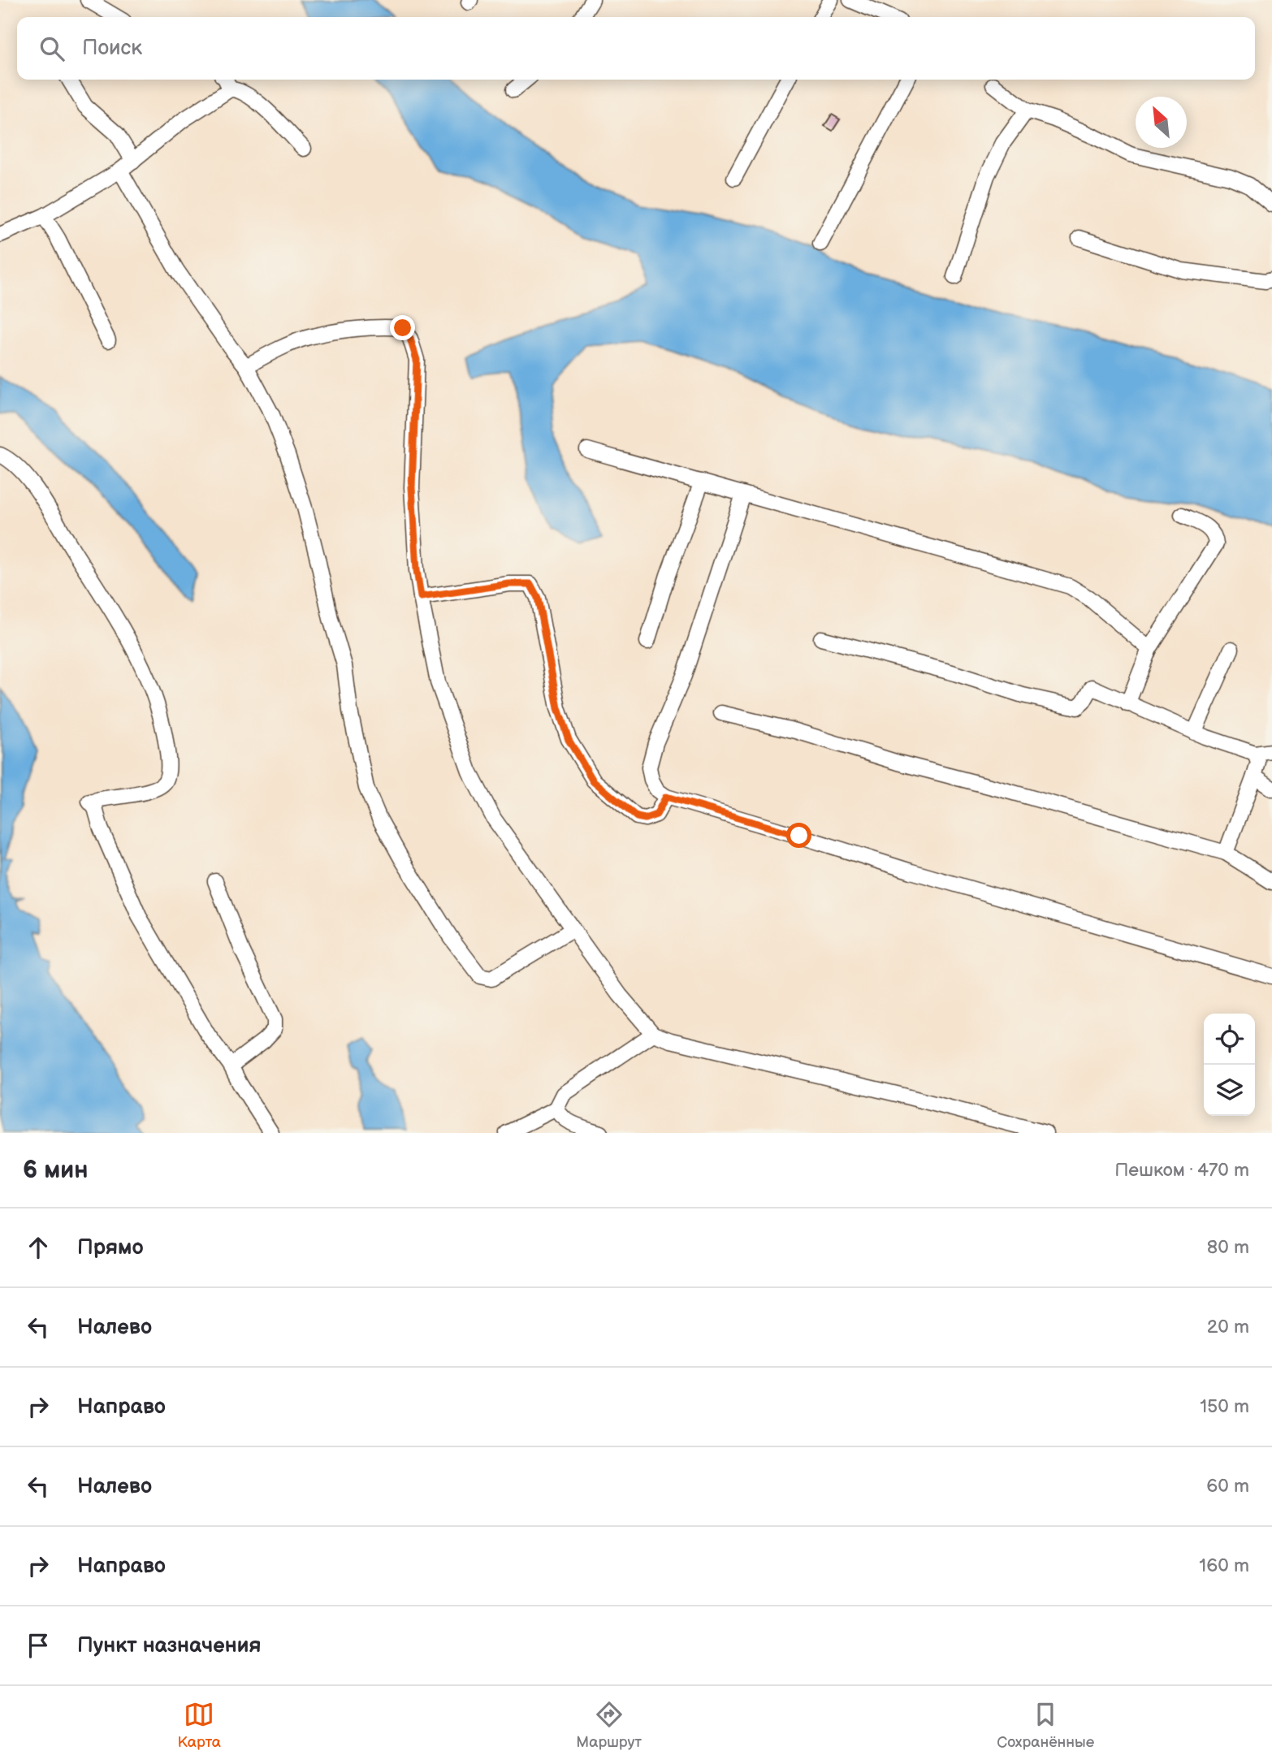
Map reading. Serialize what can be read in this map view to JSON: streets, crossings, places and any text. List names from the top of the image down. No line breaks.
{"north":"top left","page":{"search":"Поиск","heading":["6 мин","Пешком · 470 m"],"list":[["Прямо","80 m"],["Налево","20 m"],["Направо","150 m"],["Налево","60 m"],["Направо","160 m"],"Пункт назначения"],"nav":["Карта","Маршрут","Сохранённые"]}}
